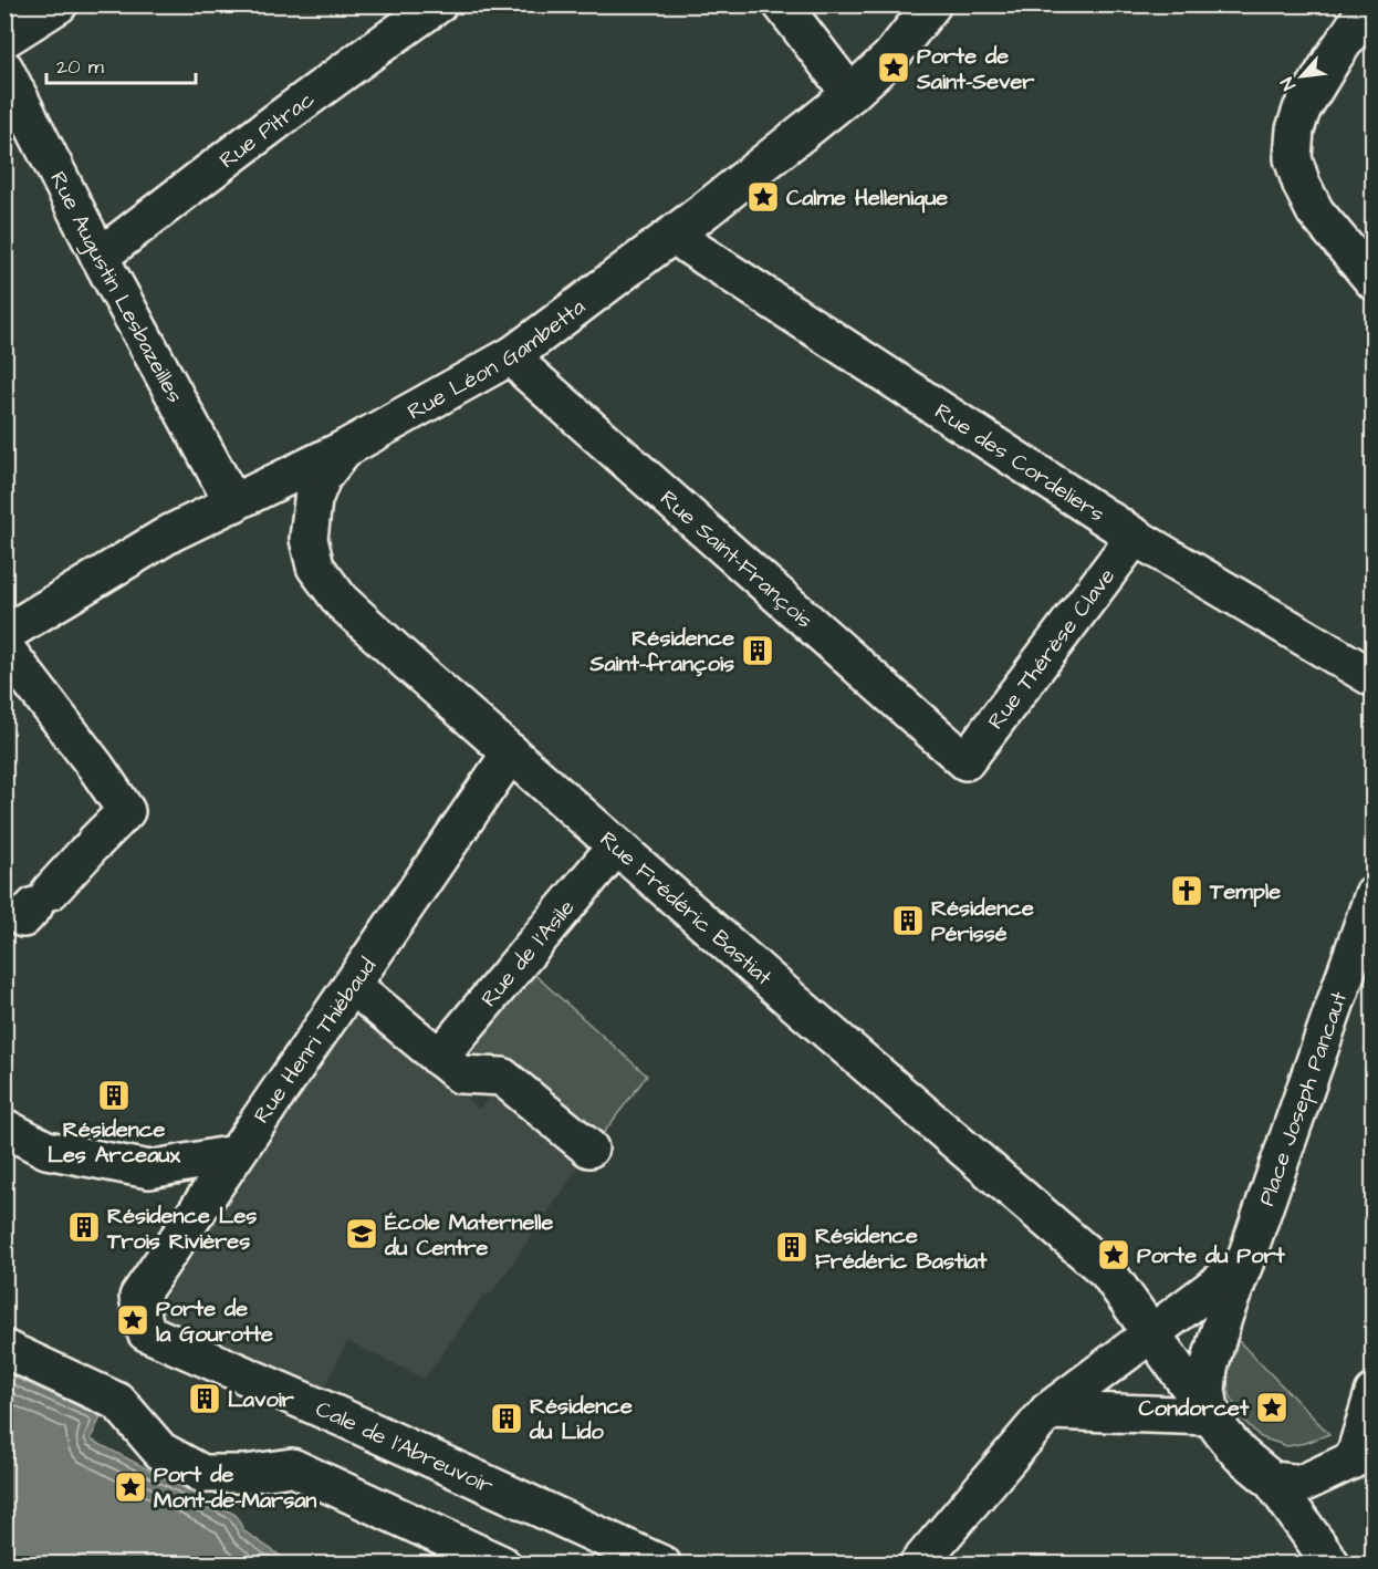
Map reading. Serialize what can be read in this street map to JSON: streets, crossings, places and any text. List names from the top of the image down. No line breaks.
{"streets":{"street":["Rue Pitrac","Rue Augustin Lesbazeilles","Rue Léon Gambetta","Rue des Cordeliers","Rue Saint-François","Rue Thérèse Clave","Rue Frédéric Bastiat","Rue de l'Asile","Rue Henri Thiébaud","Place Joseph Pancaut","Cale de l'Abreuvoir"]},"crossings":[["Rue Pitrac","Rue Augustin Lesbazeilles"],["Rue Augustin Lesbazeilles","Rue Léon Gambetta"],["Rue Léon Gambetta","Rue des Cordeliers"],["Rue Léon Gambetta","Rue Saint-François"],["Rue Léon Gambetta","Rue Frédéric Bastiat"],["Rue des Cordeliers","Rue Thérèse Clave"],["Rue Saint-François","Rue Thérèse Clave"],["Rue Frédéric Bastiat","Rue de l'Asile"],["Rue Frédéric Bastiat","Rue Henri Thiébaud"],["Rue Henri Thiébaud","Cale de l'Abreuvoir"]],"places":{"place":["Porte de Saint-Sever","Calme Hellenique","Porte du Port","Porte de la Gourotte","Condorcet","Port de Mont-de-Marsan"],"building":["Résidence Saint-françois","Résidence Périssé","Résidence Les Arceaux","Résidence Les Trois Rivières","Résidence Frédéric Bastiat","Lavoir","Résidence du Lido"],"church":["Temple"],"school or university":["École Maternelle du Centre"]},"scale_bar":"20 m","north":"bottom left"}
